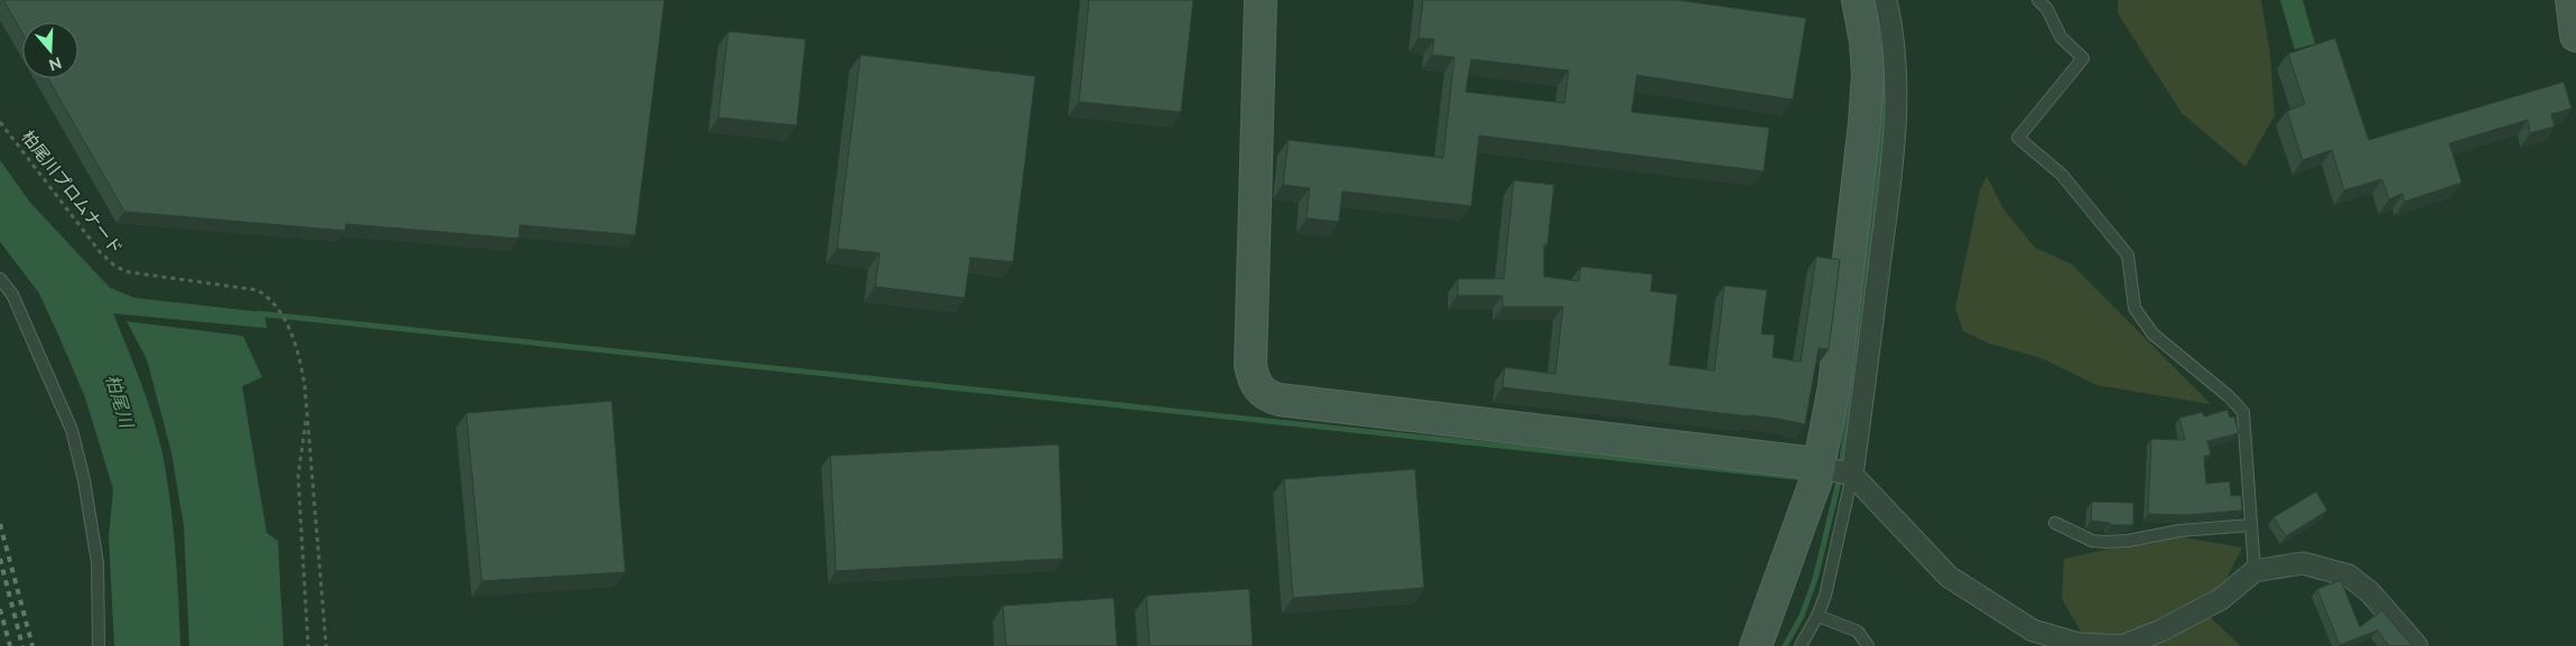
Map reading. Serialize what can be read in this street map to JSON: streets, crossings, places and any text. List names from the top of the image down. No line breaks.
{"streets":{"path":["柏尾川プロムナード"]},"water":["柏尾川"],"north":"bottom"}
